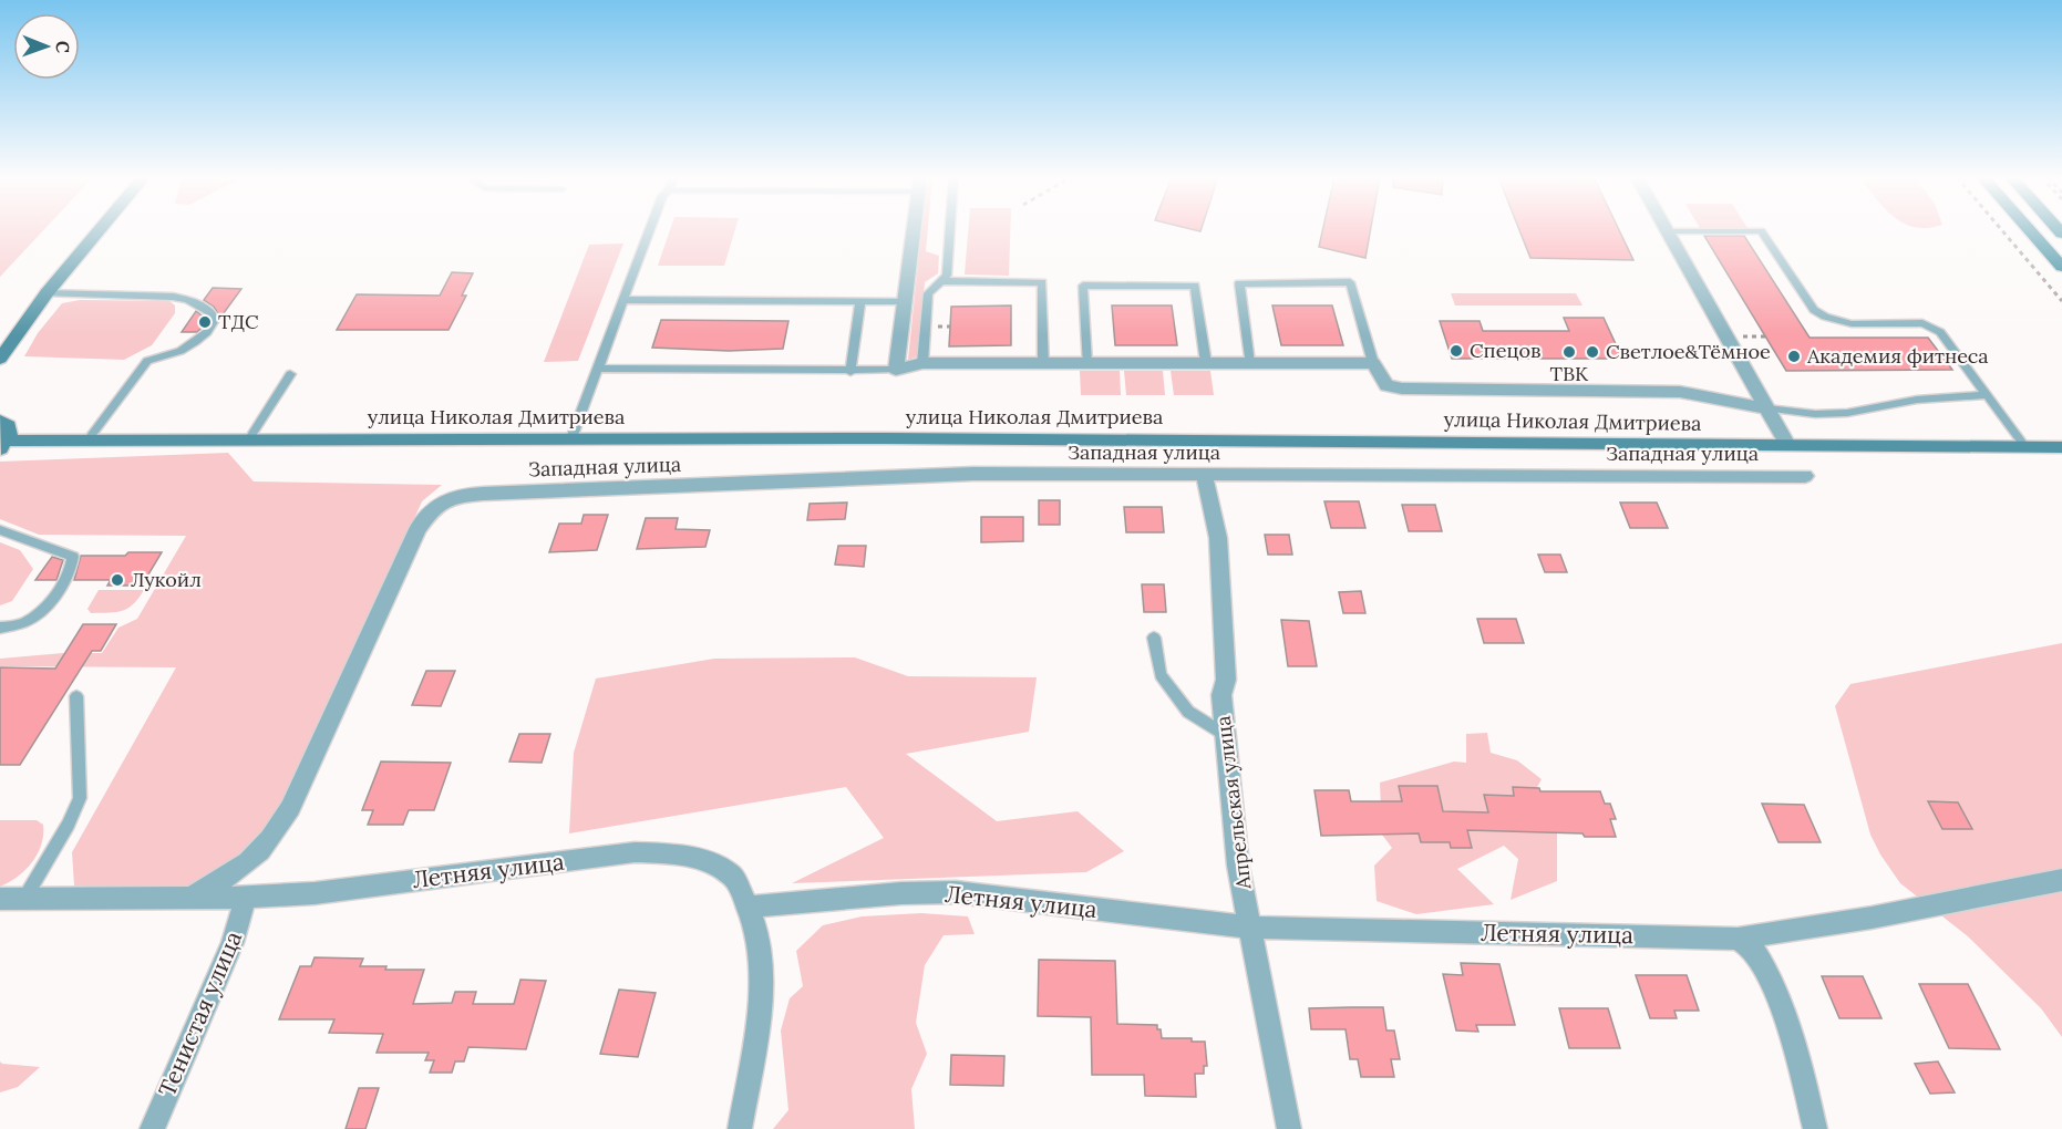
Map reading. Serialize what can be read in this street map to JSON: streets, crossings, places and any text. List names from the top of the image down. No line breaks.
{"streets":{"main road":["улица Николая Дмитриева"],"street":["Западная улица","Апрельская улица","Летняя улица","Тенистая улица"]},"crossings":[["Западная улица","Апрельская улица"],["Западная улица","Летняя улица"],["Апрельская улица","Летняя улица"],["Летняя улица","Тенистая улица"]],"places":["ТДС","Спецов","TBK","Светлое&Тёмное","Академия фитнеса","Лукойл"],"north":"right"}
